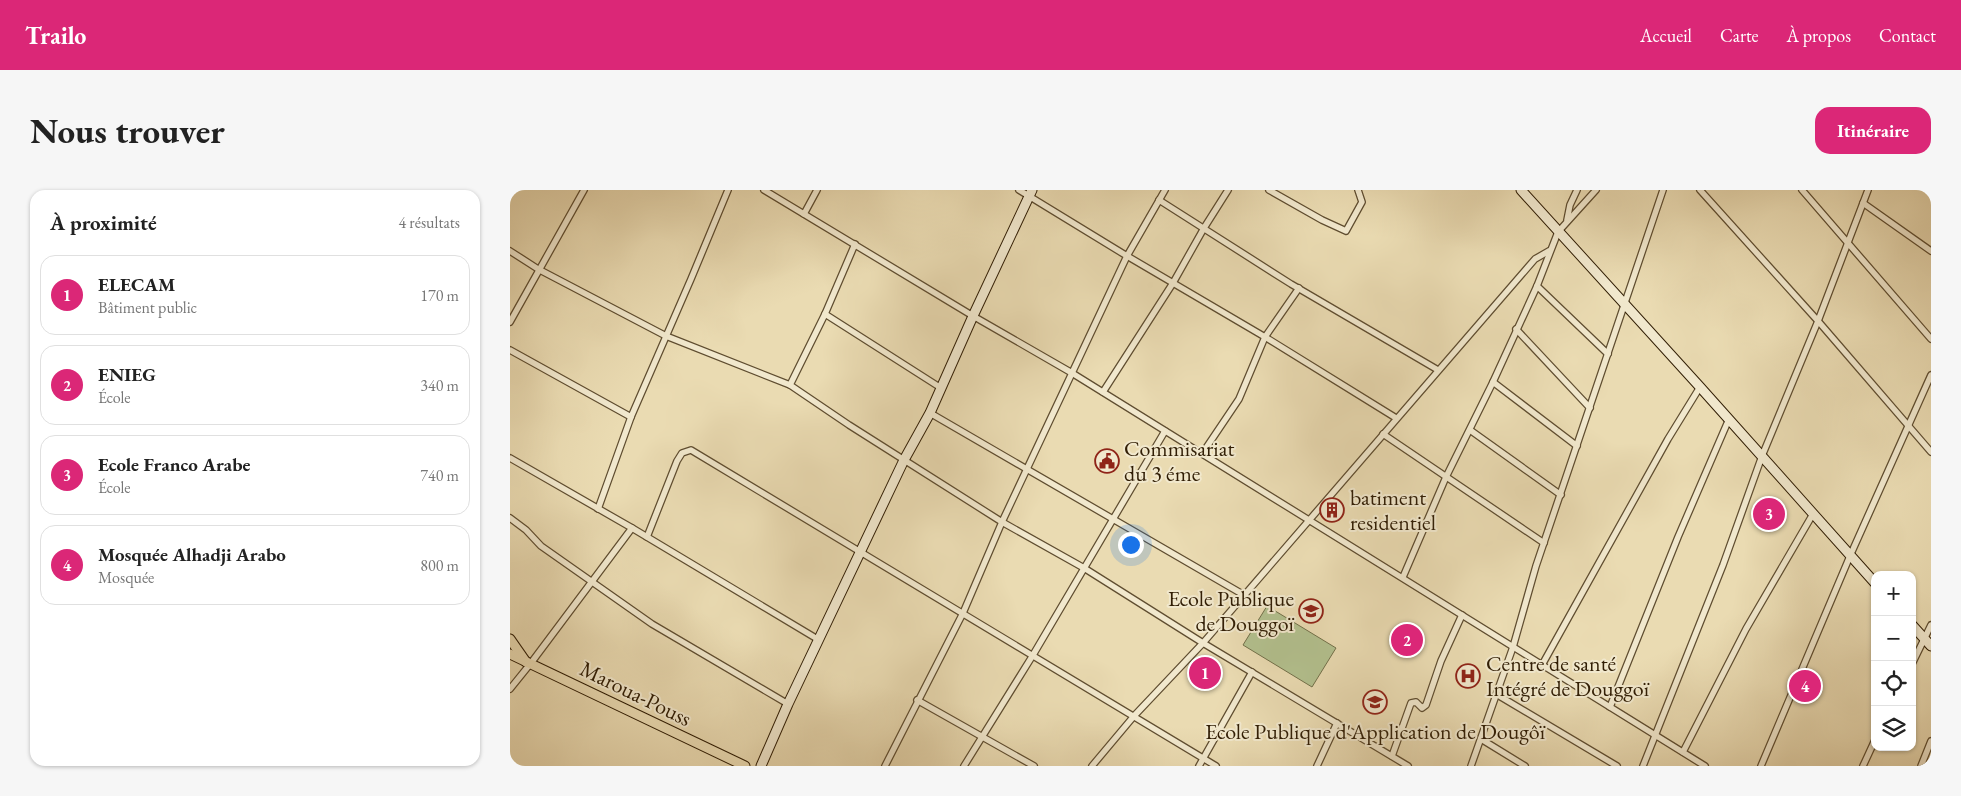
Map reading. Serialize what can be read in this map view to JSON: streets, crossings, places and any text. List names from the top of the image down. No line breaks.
{"streets":{"main road":["Maroua-Pouss"]},"places":{"public building":["Commisariat du 3 éme"],"building":["batiment residentiel"],"school or university":["Ecole Publique de Douggoï","Ecole Publique d'Application de Dougôï"],"hospital":["Centre de santé Intégré de Douggoï"]},"page":{"header":"Trailo","nav":["Accueil","Carte","À propos","Contact"],"buttons":"Itinéraire","title":"Nous trouver","heading":["À proximité","4 résultats"],"list":[{"mark":"1","name":"ELECAM","note":"Bâtiment public","value":"170 m"},{"mark":"2","name":"ENIEG","note":"École","value":"340 m"},{"mark":"3","name":"Ecole Franco Arabe","note":"École","value":"740 m"},{"mark":"4","name":"Mosquée Alhadji Arabo","note":"Mosquée","value":"800 m"}],"pins":["3","2","1","4"],"map_buttons":["+","−"]}}
